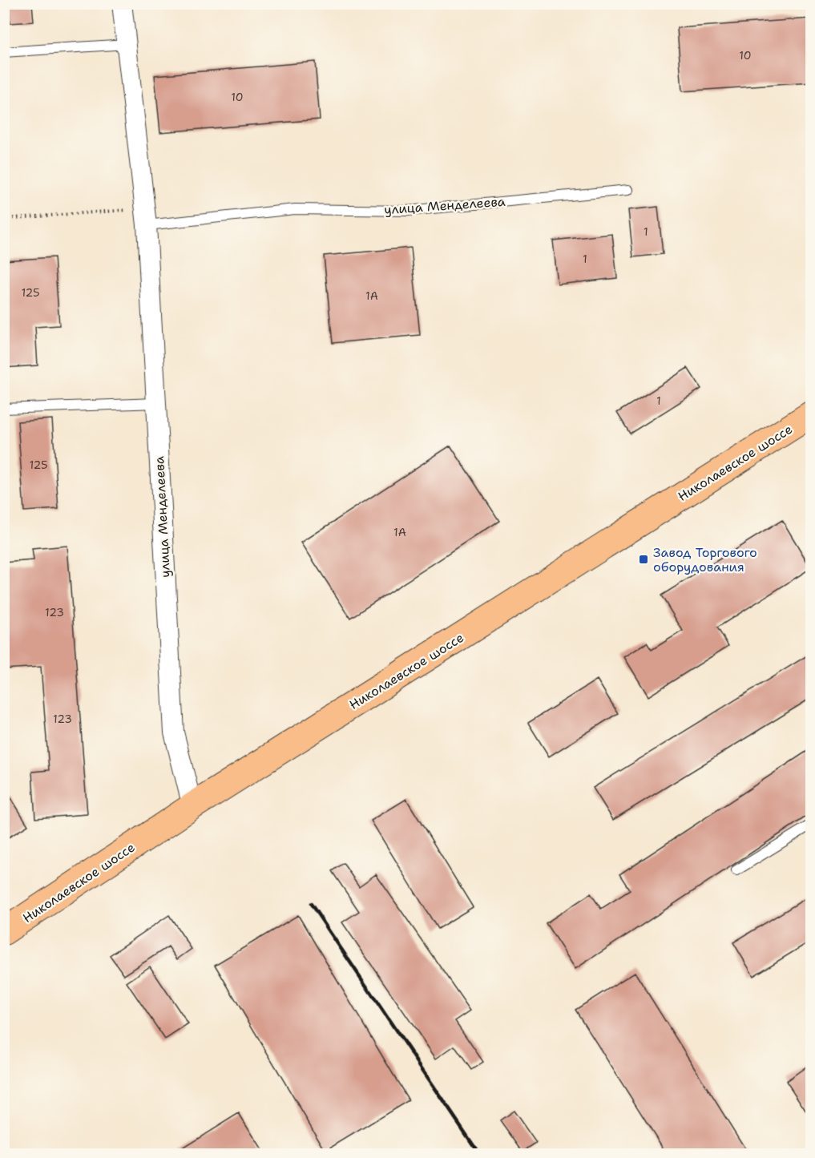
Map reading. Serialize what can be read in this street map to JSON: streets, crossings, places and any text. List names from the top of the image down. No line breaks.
{"streets":{"main road":["Николаевское шоссе"],"street":["улица Менделеева"]},"crossings":[["улица Менделеева","Николаевское шоссе"]],"places":{"transit":["Завод Торгового оборудования"]},"house_numbers":["10","10","1","1","125","1А","1","125","1А","123","123"]}
